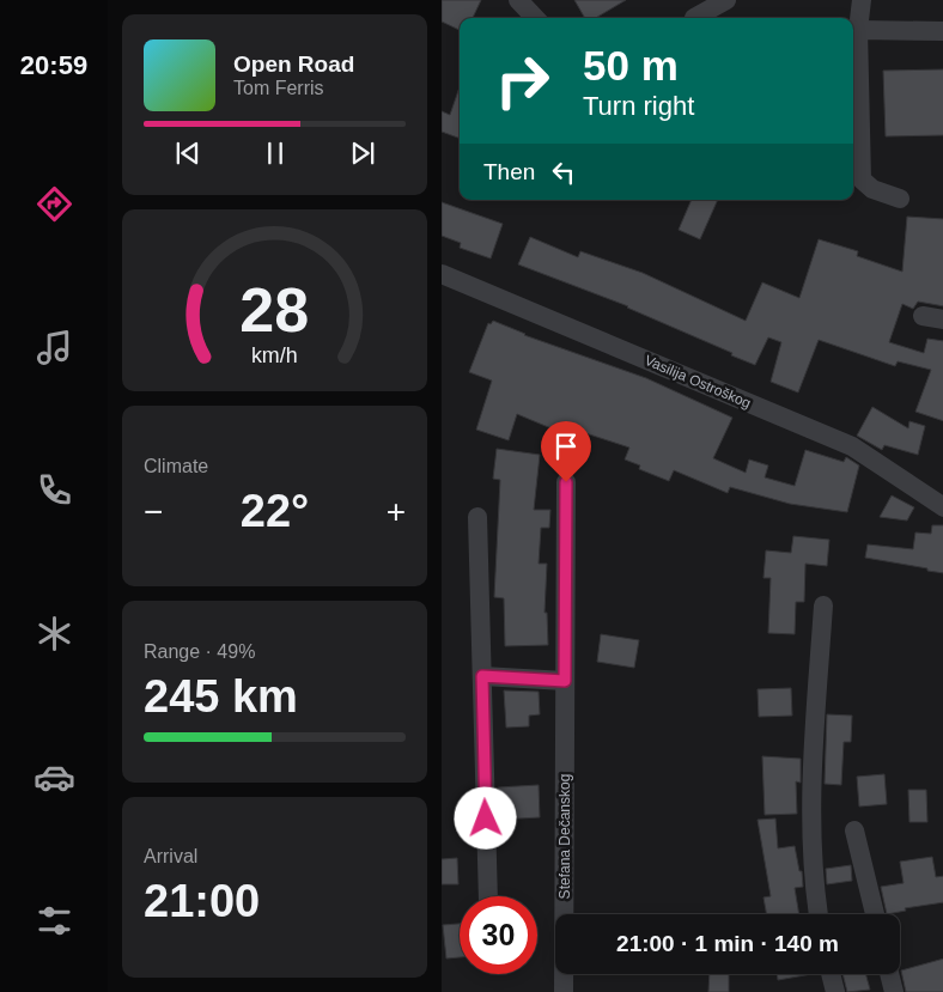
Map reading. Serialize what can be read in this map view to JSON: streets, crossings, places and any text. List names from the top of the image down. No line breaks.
{"streets":{"street":["Vasilija Ostroškog","Stefana Dečanskog"]},"page":{"tabs":"20:59","turn":["50 m","Turn right"],"song":["Open Road","Tom Ferris"],"then":"Then","tile":["Climate",["Range · 49%","245 km"],["Arrival","21:00"]],"heat":["−","22°","+"],"limit":"30","trip":"21:00 · 1 min · 140 m","gauge":["28","km/h"]}}
